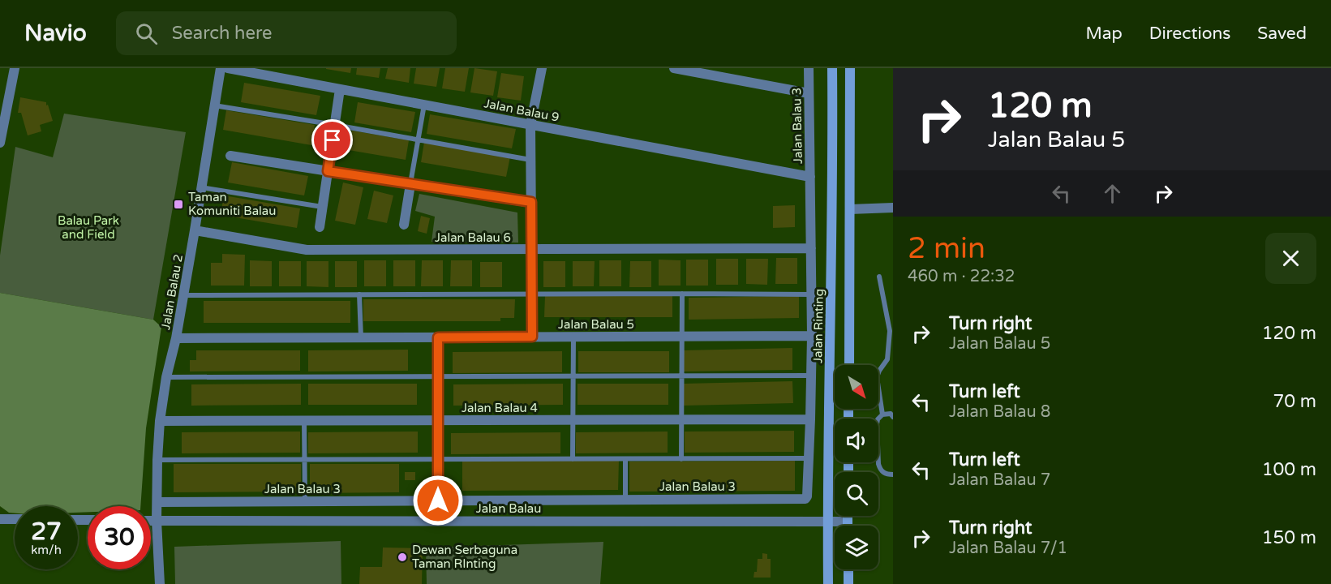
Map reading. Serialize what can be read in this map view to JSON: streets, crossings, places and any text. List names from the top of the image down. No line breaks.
{"streets":{"main road":["Jalan Rinting"],"street":["Jalan Balau 9","Jalan Balau 3","Jalan Balau 6","Jalan Balau 2","Jalan Balau 5","Jalan Balau 4","Jalan Balau"]},"crossings":[["Jalan Balau 9","Jalan Balau 3"],["Jalan Balau 3","Jalan Balau 6"],["Jalan Balau 3","Jalan Balau 2"],["Jalan Balau 3","Jalan Balau 5"],["Jalan Balau 3","Jalan Balau 4"],["Jalan Balau 6","Jalan Balau 2"],["Jalan Balau 2","Jalan Balau 5"],["Jalan Balau 2","Jalan Balau 4"],["Jalan Balau 2","Jalan Balau"],["Jalan Rinting","Jalan Balau"]],"parks":["Balau Park and Field"],"places":{"transit":["Taman Komuniti Balau"],"other":["Dewan Serbaguna Taman RInting"]},"north":"bottom right","page":{"header":"Navio","search":"Search here","nav":["Map","Directions","Saved"],"turn":["120 m","Jalan Balau 5"],"heading":["2 min","460 m · 22:32"],"list":[{"name":"Turn right","note":"Jalan Balau 5","value":"120 m"},{"name":"Turn left","note":"Jalan Balau 8","value":"70 m"},{"name":"Turn left","note":"Jalan Balau 7","value":"100 m"},{"name":"Turn right","note":"Jalan Balau 7/1","value":"150 m"}],"speed":"27 km/h","limit":"30"}}
